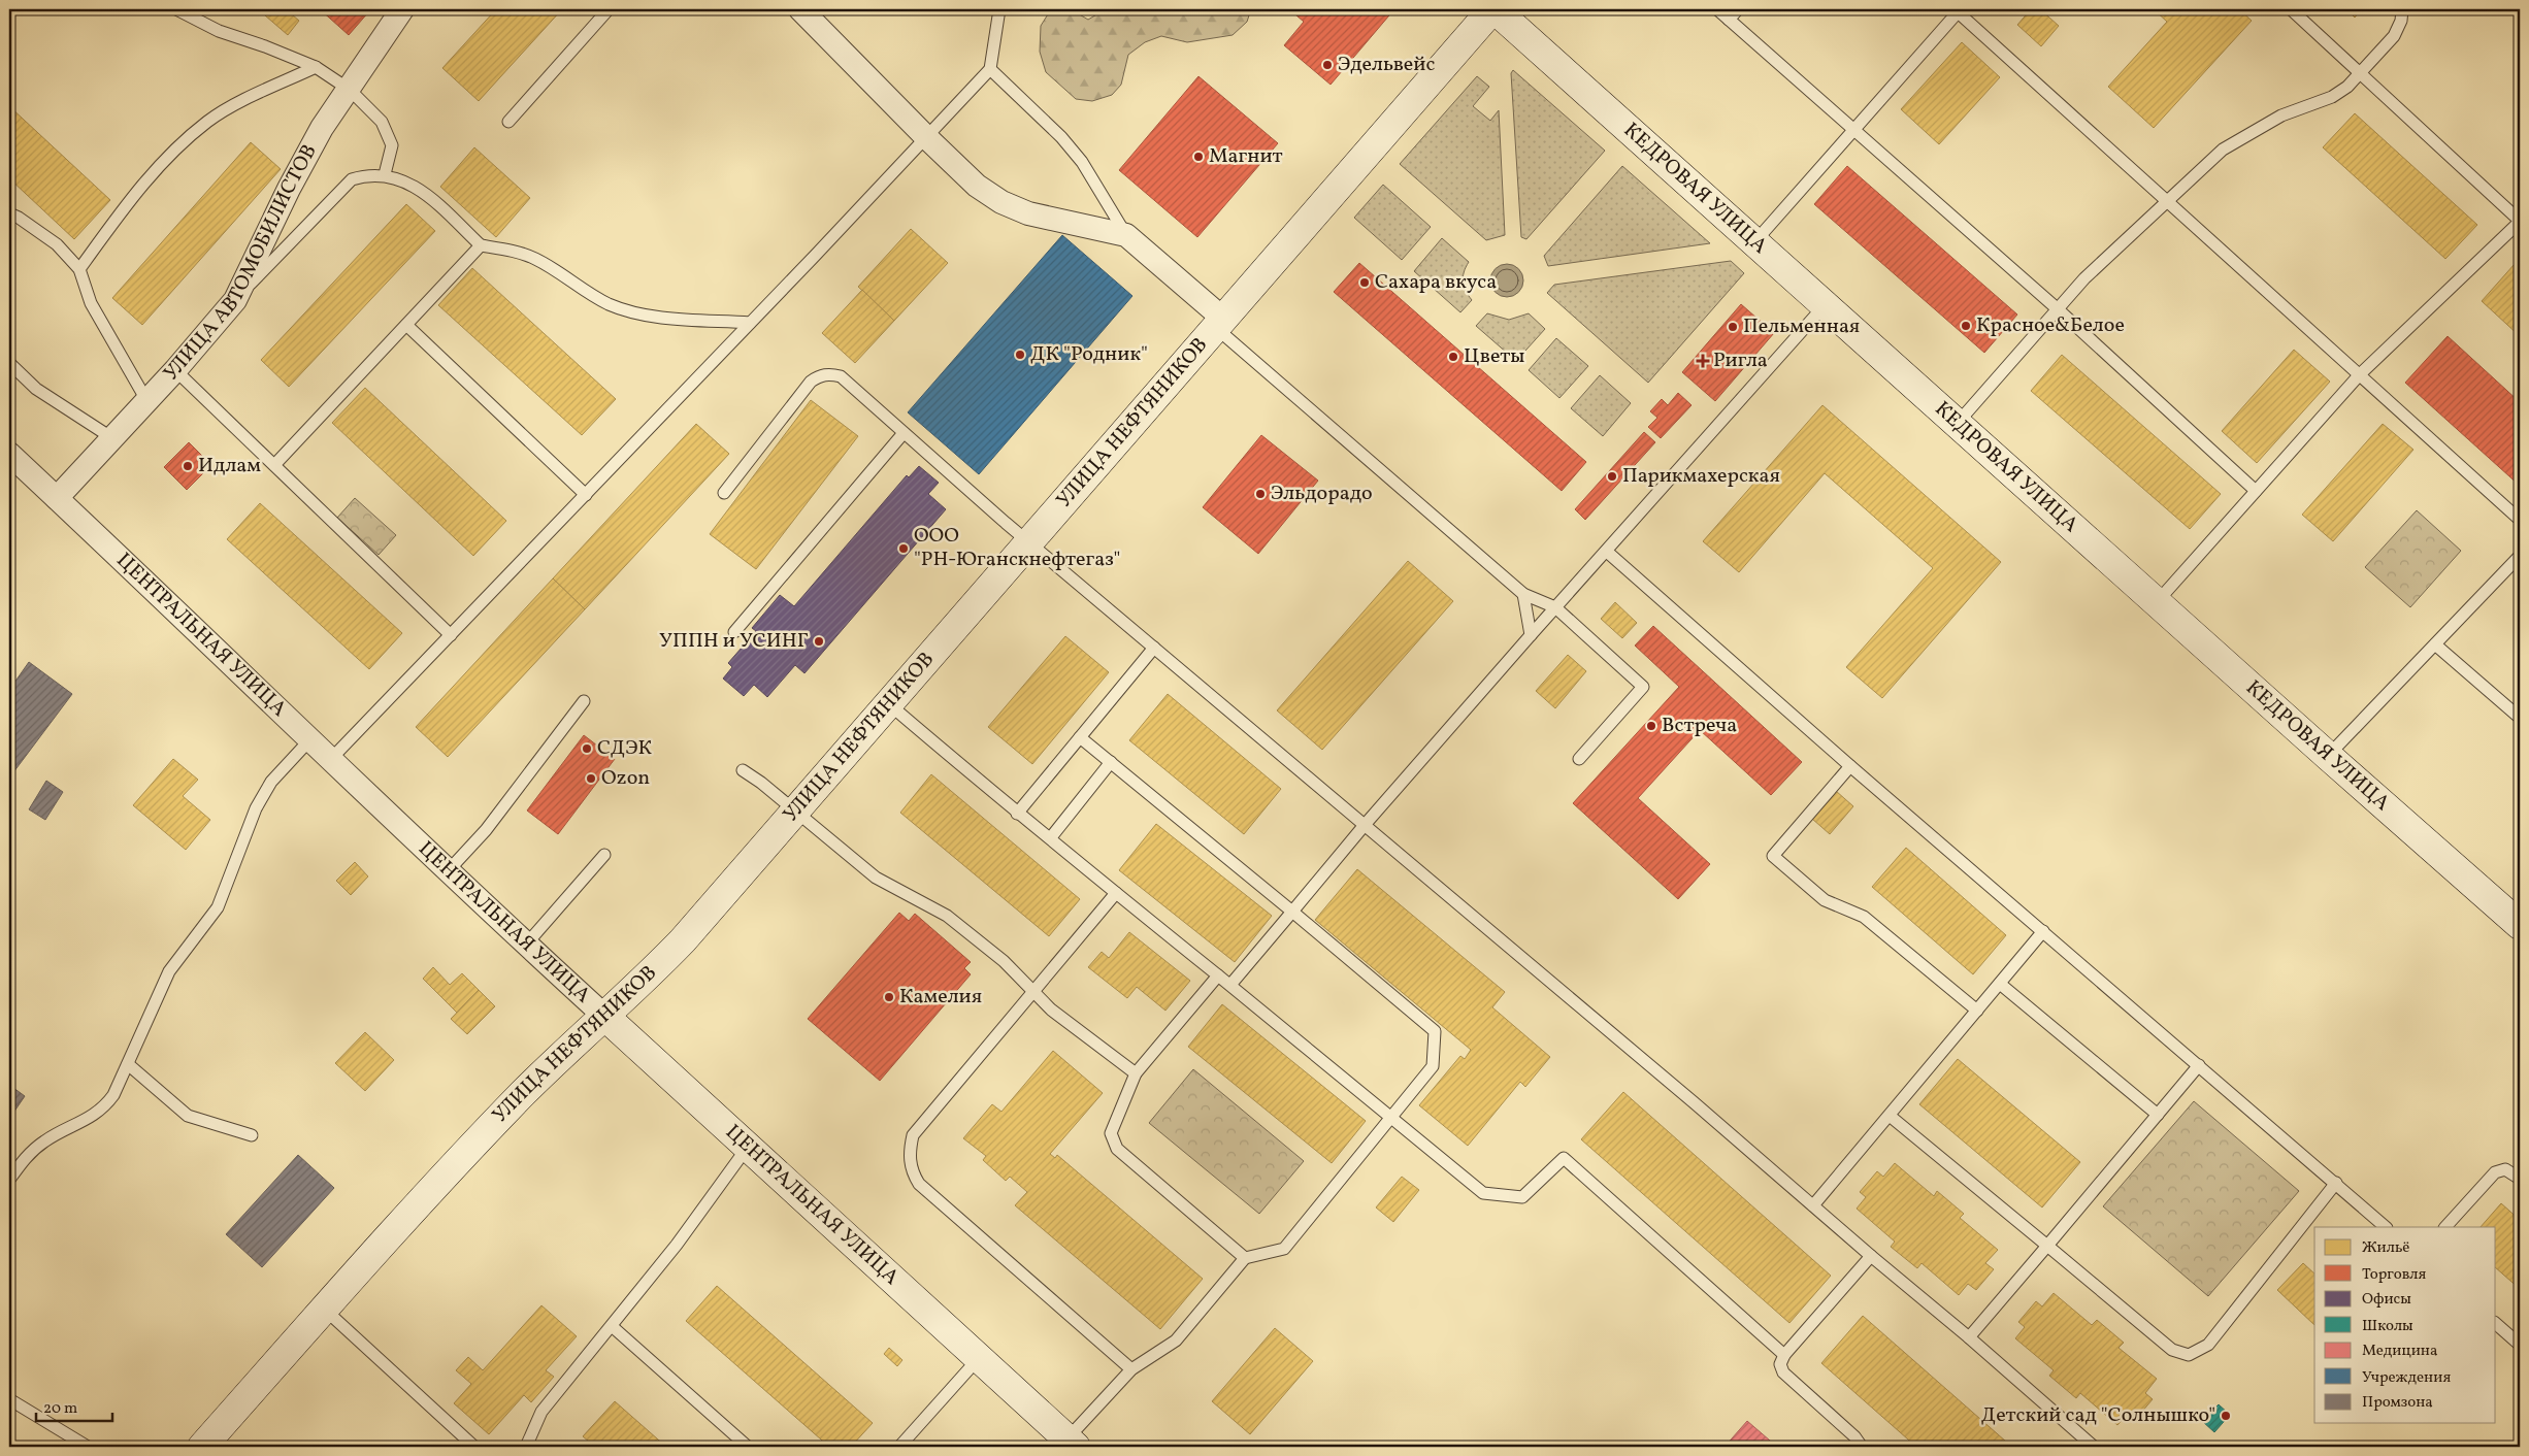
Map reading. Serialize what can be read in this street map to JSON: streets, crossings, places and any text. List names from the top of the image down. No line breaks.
{"streets":{"street":["КЕДРОВАЯ УЛИЦА","УЛИЦА АВТОМОБИЛИСТОВ","УЛИЦА НЕФТЯНИКОВ","ЦЕНТРАЛЬНАЯ УЛИЦА"]},"crossings":[["КЕДРОВАЯ УЛИЦА","УЛИЦА НЕФТЯНИКОВ"],["УЛИЦА АВТОМОБИЛИСТОВ","ЦЕНТРАЛЬНАЯ УЛИЦА"],["УЛИЦА НЕФТЯНИКОВ","ЦЕНТРАЛЬНАЯ УЛИЦА"]],"places":{"other":["Эдельвейс","Магнит","Сахара вкуса","Красное&Белое","Пельменная","ДК \"Родник\"","Цветы","Идлам","Парикмахерская","Эльдорадо","ООО \"РН-Юганскнефтегаз\"","УППН и УСИНГ","Встреча","СДЭК","Ozon","Камелия","Детский сад \"Солнышко\""],"health":["Ригла"]},"legend":["Жильё","Торговля","Офисы","Школы","Медицина","Учреждения","Промзона"],"scale_bar":"20 m"}
